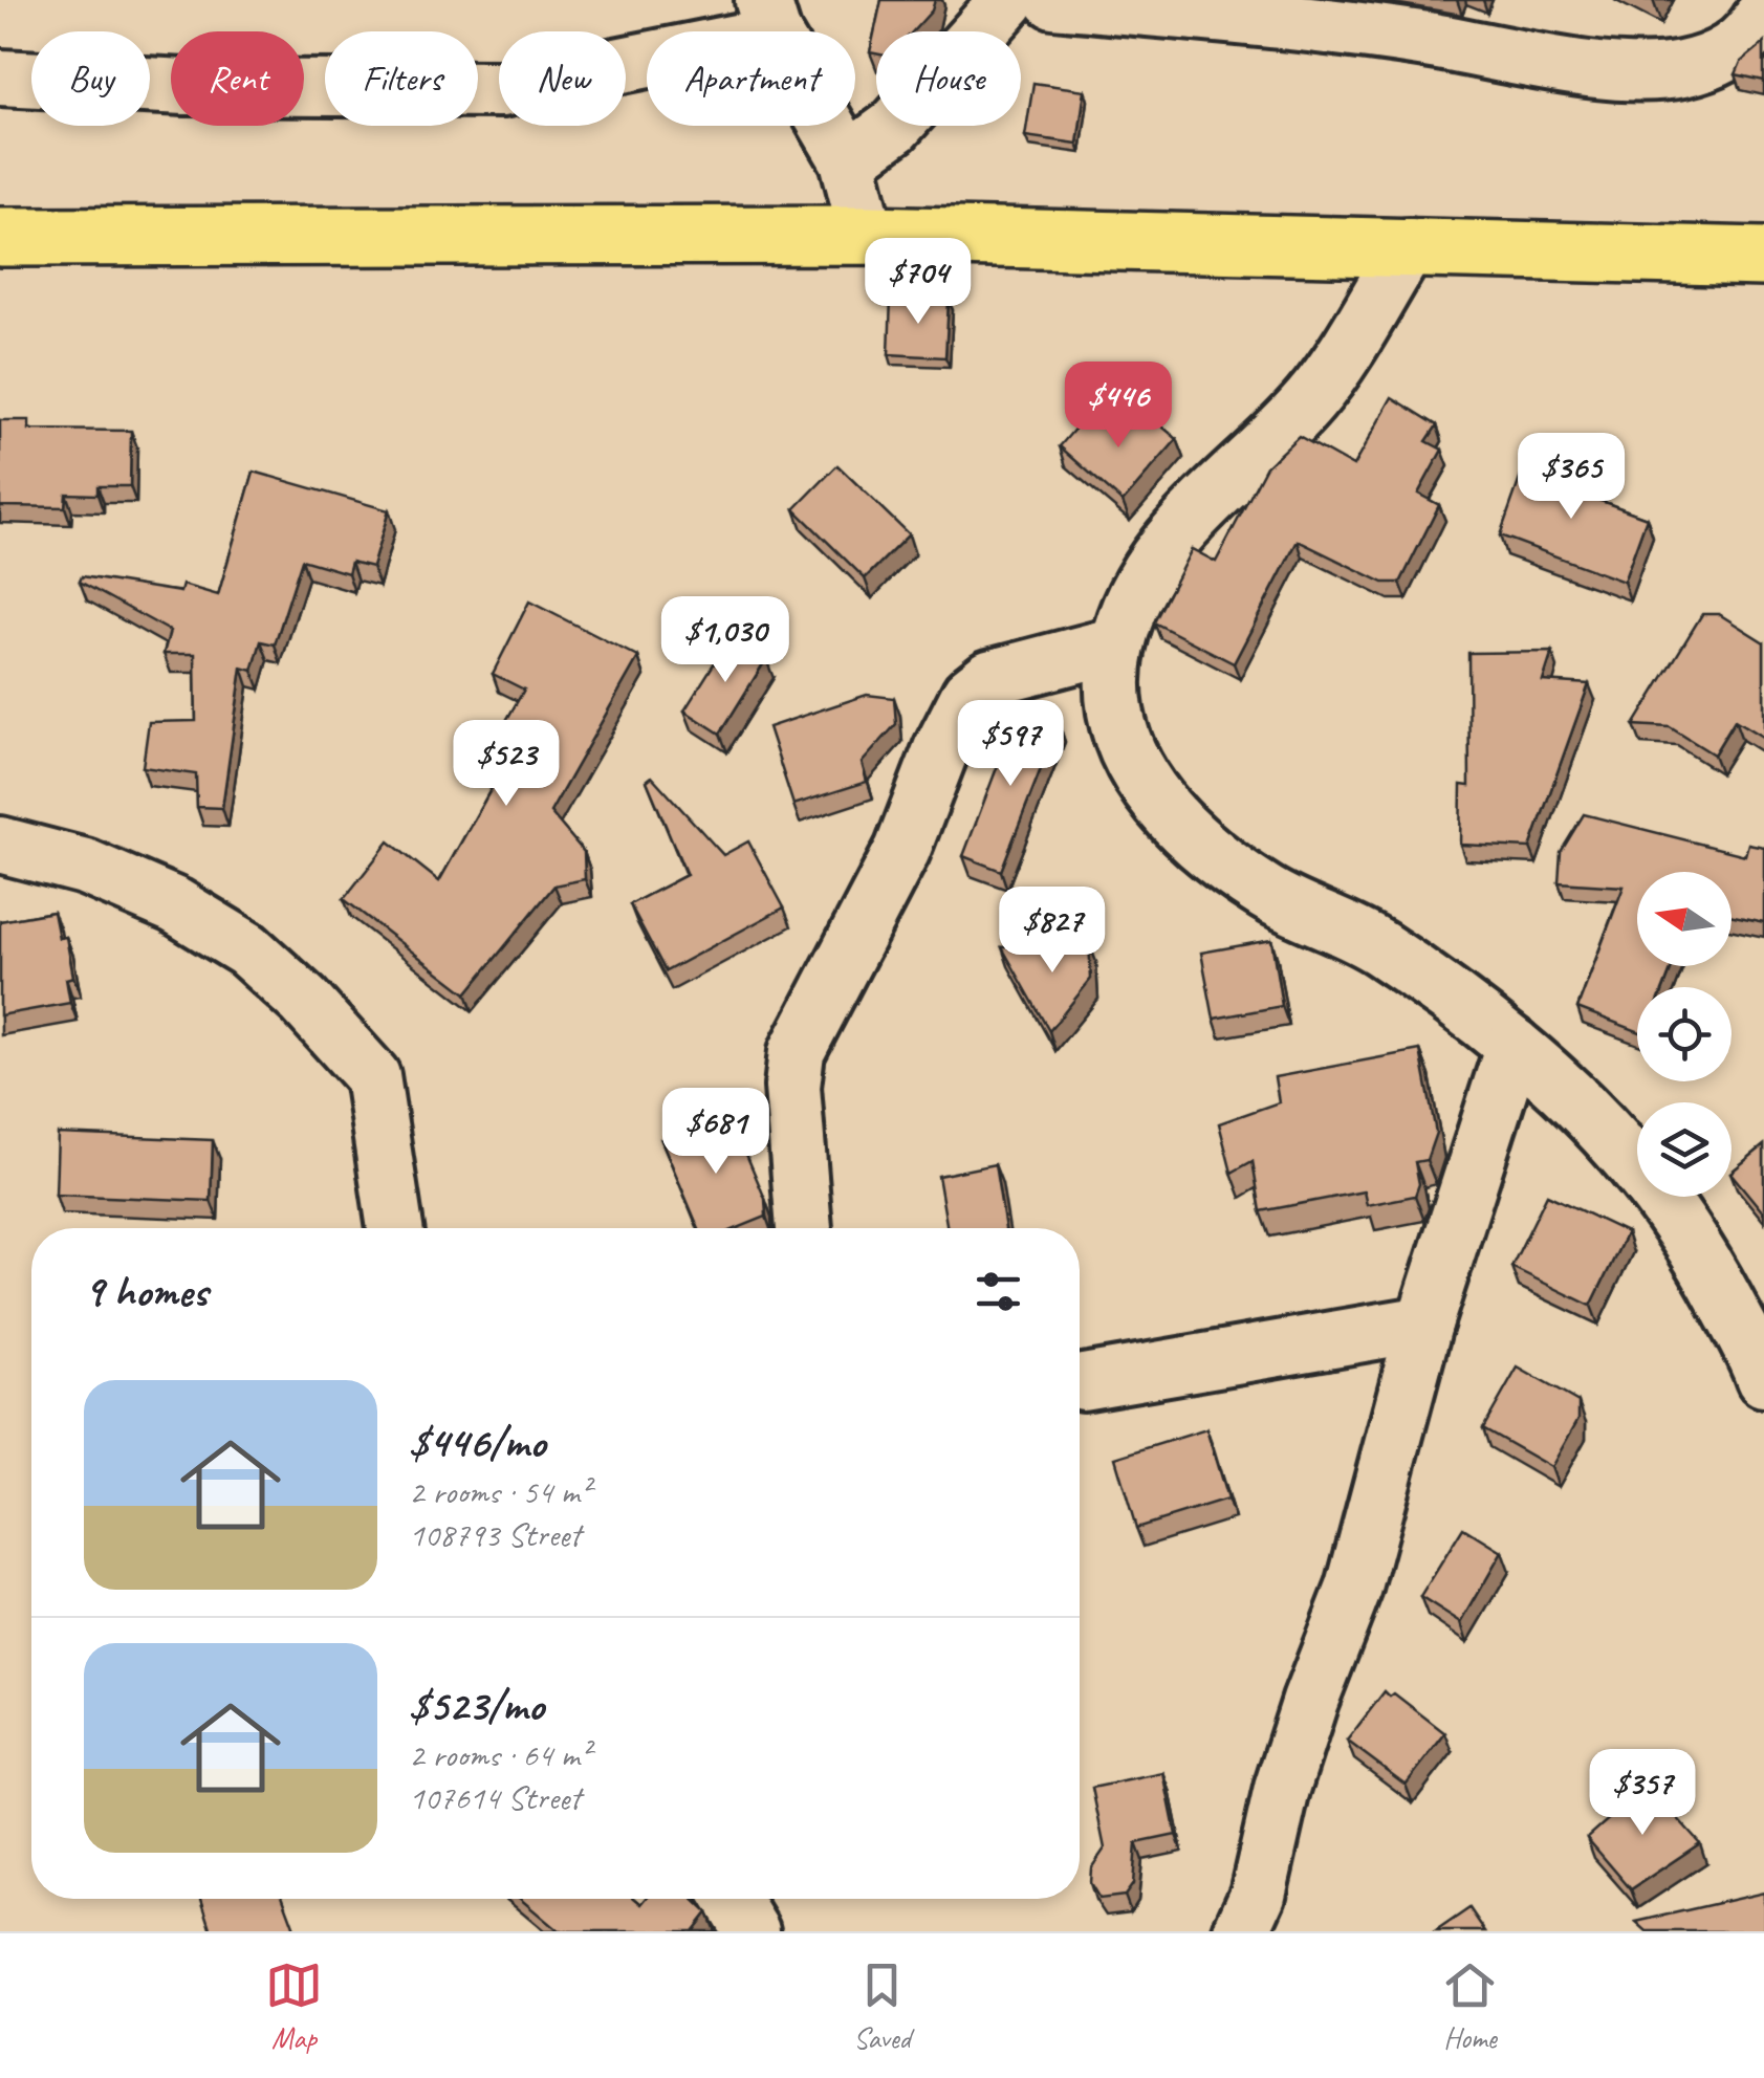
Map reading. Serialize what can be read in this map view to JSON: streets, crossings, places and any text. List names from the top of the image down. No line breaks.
{"north":"left","page":{"chip":["Buy","Rent","Filters","New","Apartment","House"],"price":["$704","$446","$365","$1,030","$597","$523","$827","$681","$357"],"heading":"9 homes","list":[{"name":"$446/mo","note":"2 rooms · 54 m² · 108793 Street"},{"name":"$523/mo","note":"2 rooms · 64 m² · 107614 Street"}],"tabs":["Map","Saved","Home"]}}
